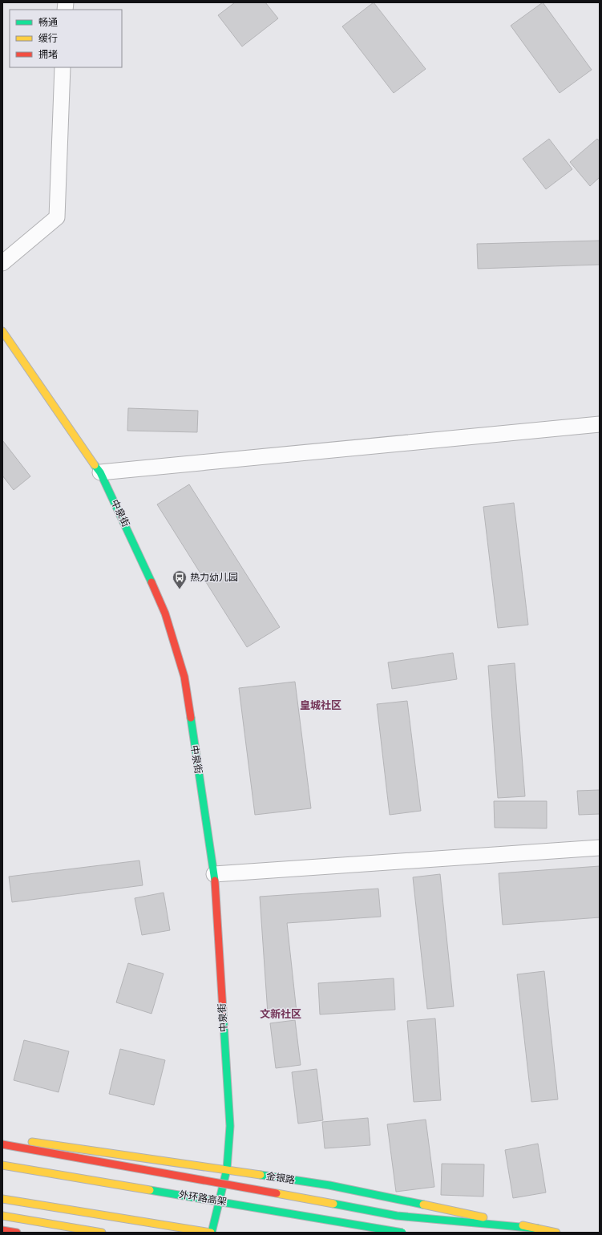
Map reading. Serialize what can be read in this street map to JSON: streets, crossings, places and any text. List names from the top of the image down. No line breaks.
{"streets":{"main road":["中泉街","金银路","外环路高架"]},"crossings":[["中泉街","金银路"]],"districts":["皇城社区","文新社区"],"places":{"bus stop":["热力幼儿园"]},"legend":["畅通","缓行","拥堵"]}
